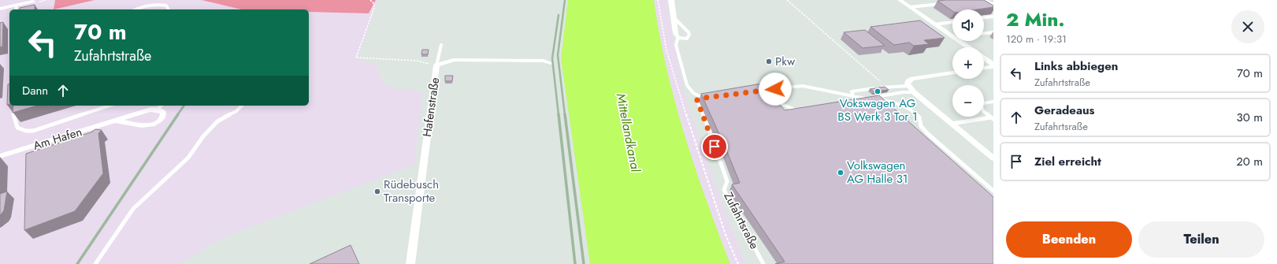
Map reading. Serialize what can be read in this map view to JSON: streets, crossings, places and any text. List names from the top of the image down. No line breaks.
{"streets":{"street":["Hafenstraße","Am Hafen"],"lane":["Zufahrtsraße"]},"water":["Mittellandkanal"],"places":["Pkw","Vokswagen AG BS Werk 3 Tor 1","Volkswagen AG Halle 31","Rüdebusch Transporte"],"page":{"heading":["2 Min.","120 m · 19:31"],"map_buttons":["+","−"],"turn":["70 m","Zufahrtstraße"],"list":[{"name":"Links abbiegen","note":"Zufahrtstraße","value":"70 m"},{"name":"Geradeaus","note":"Zufahrtsraße","value":"30 m"},{"name":"Ziel erreicht","value":"20 m"}],"then":"Dann","buttons":["Beenden","Teilen"]}}
